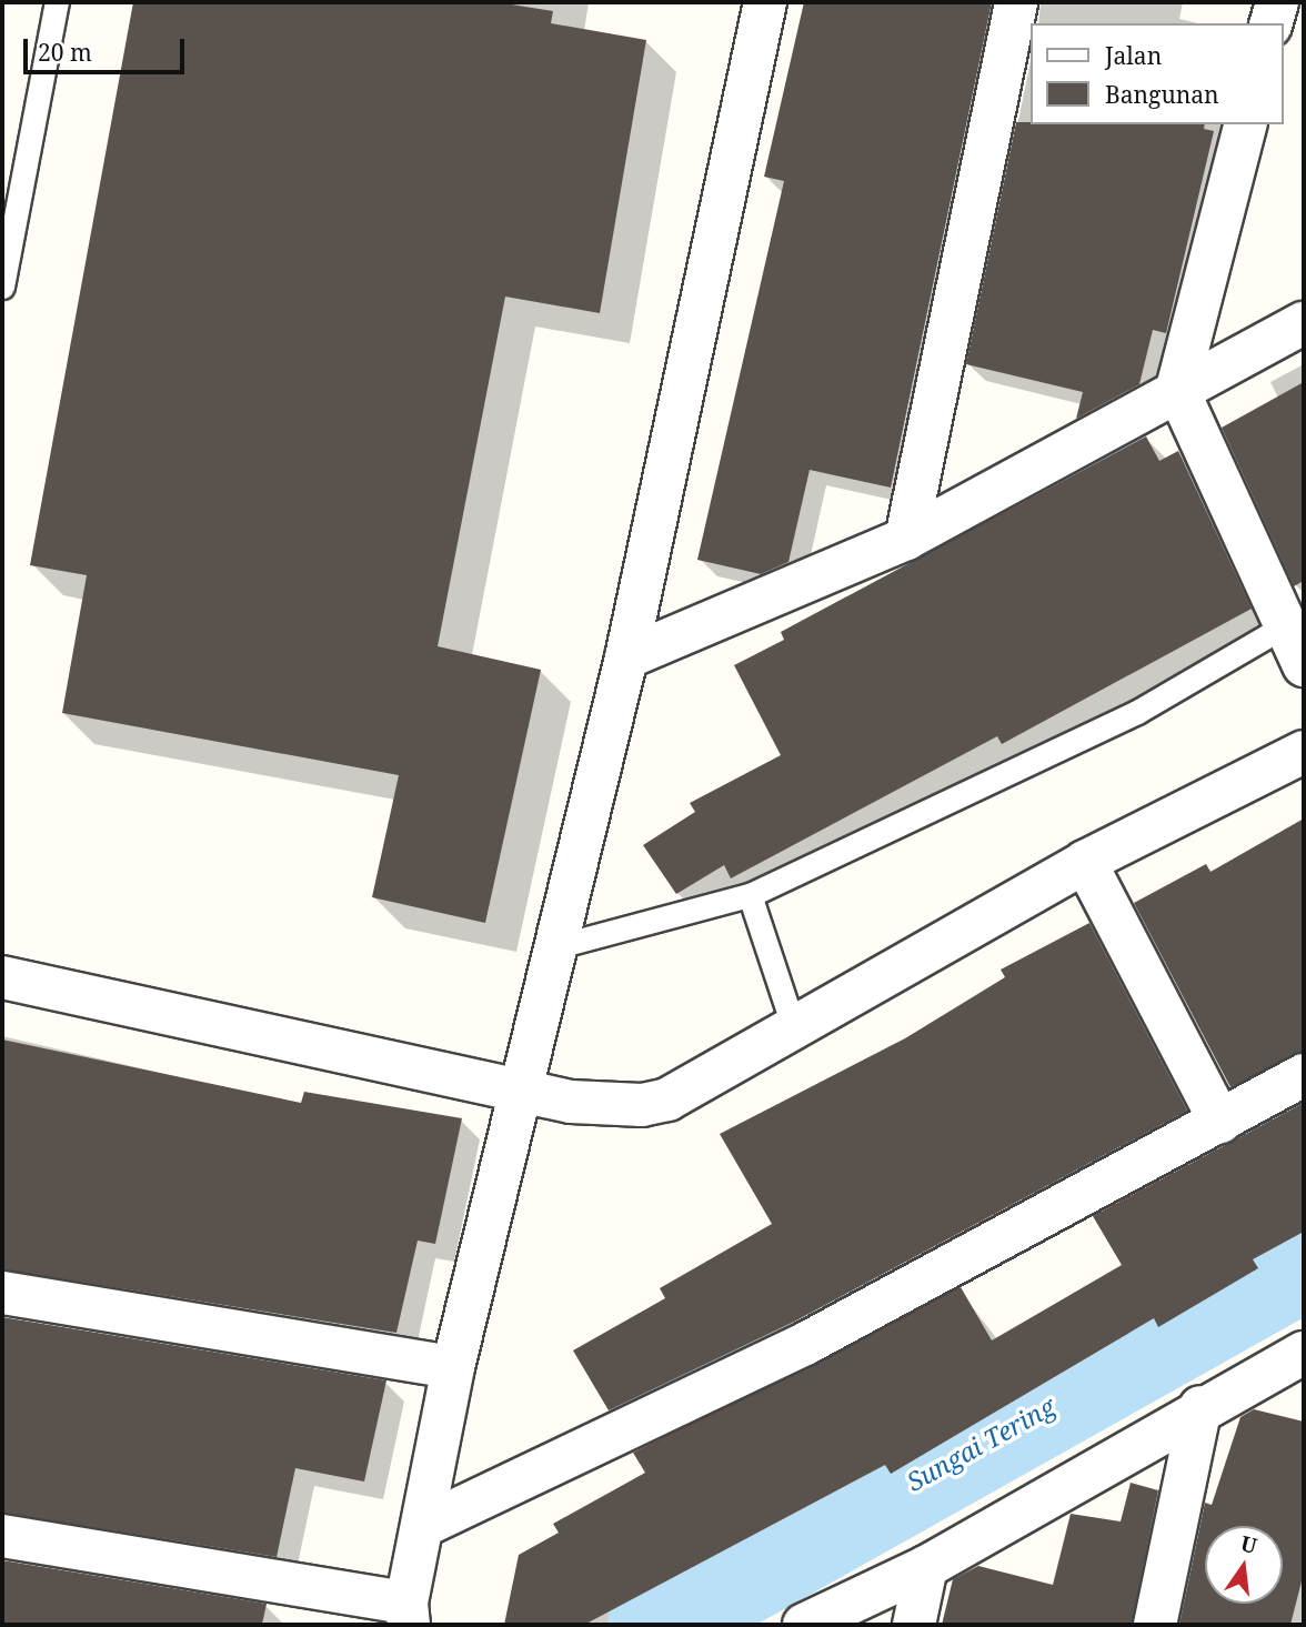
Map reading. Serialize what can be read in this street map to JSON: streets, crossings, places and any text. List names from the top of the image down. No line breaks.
{"water":["Sungai Tering"],"legend":["Jalan","Bangunan"],"scale_bar":"20 m","north":"top"}
